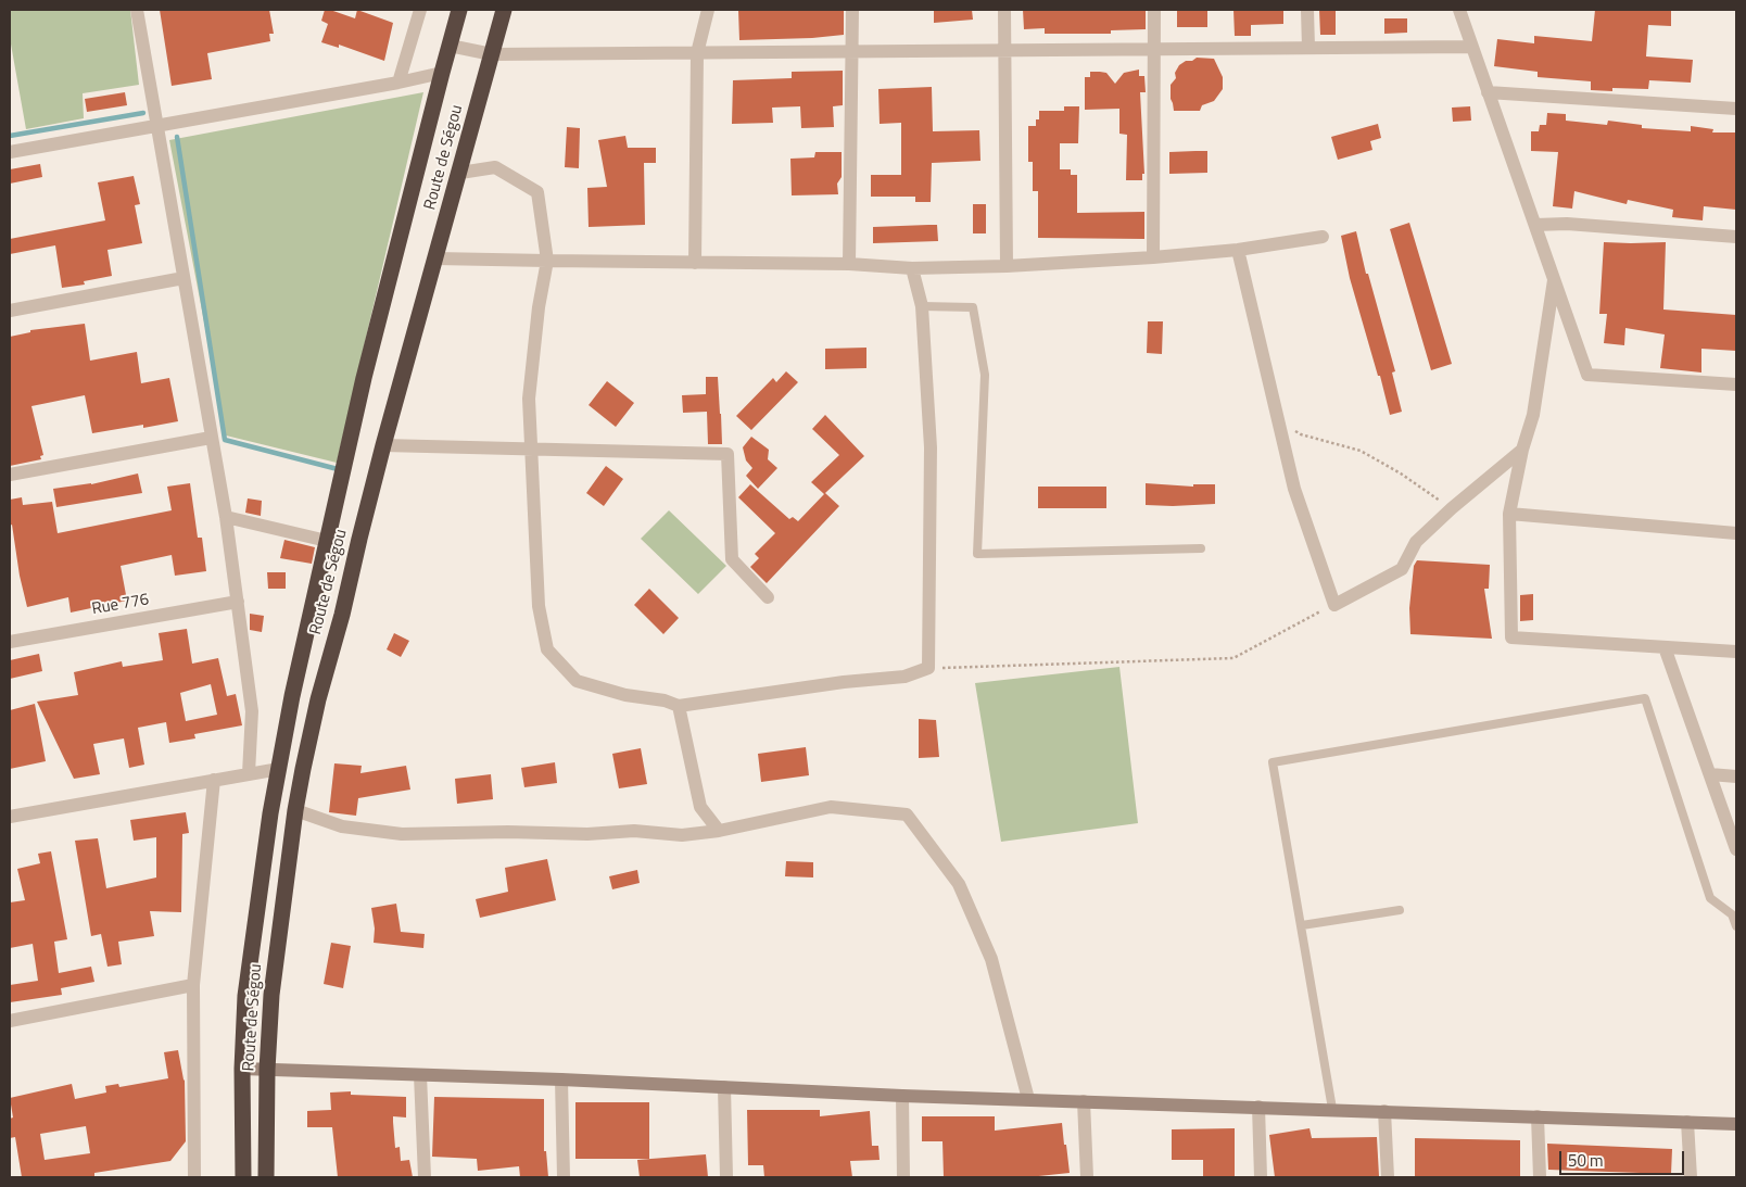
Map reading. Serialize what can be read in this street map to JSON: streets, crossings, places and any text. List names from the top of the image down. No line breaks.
{"streets":{"highway":["Route de Ségou"],"street":["Rue 776"]},"scale_bar":"50 m"}
